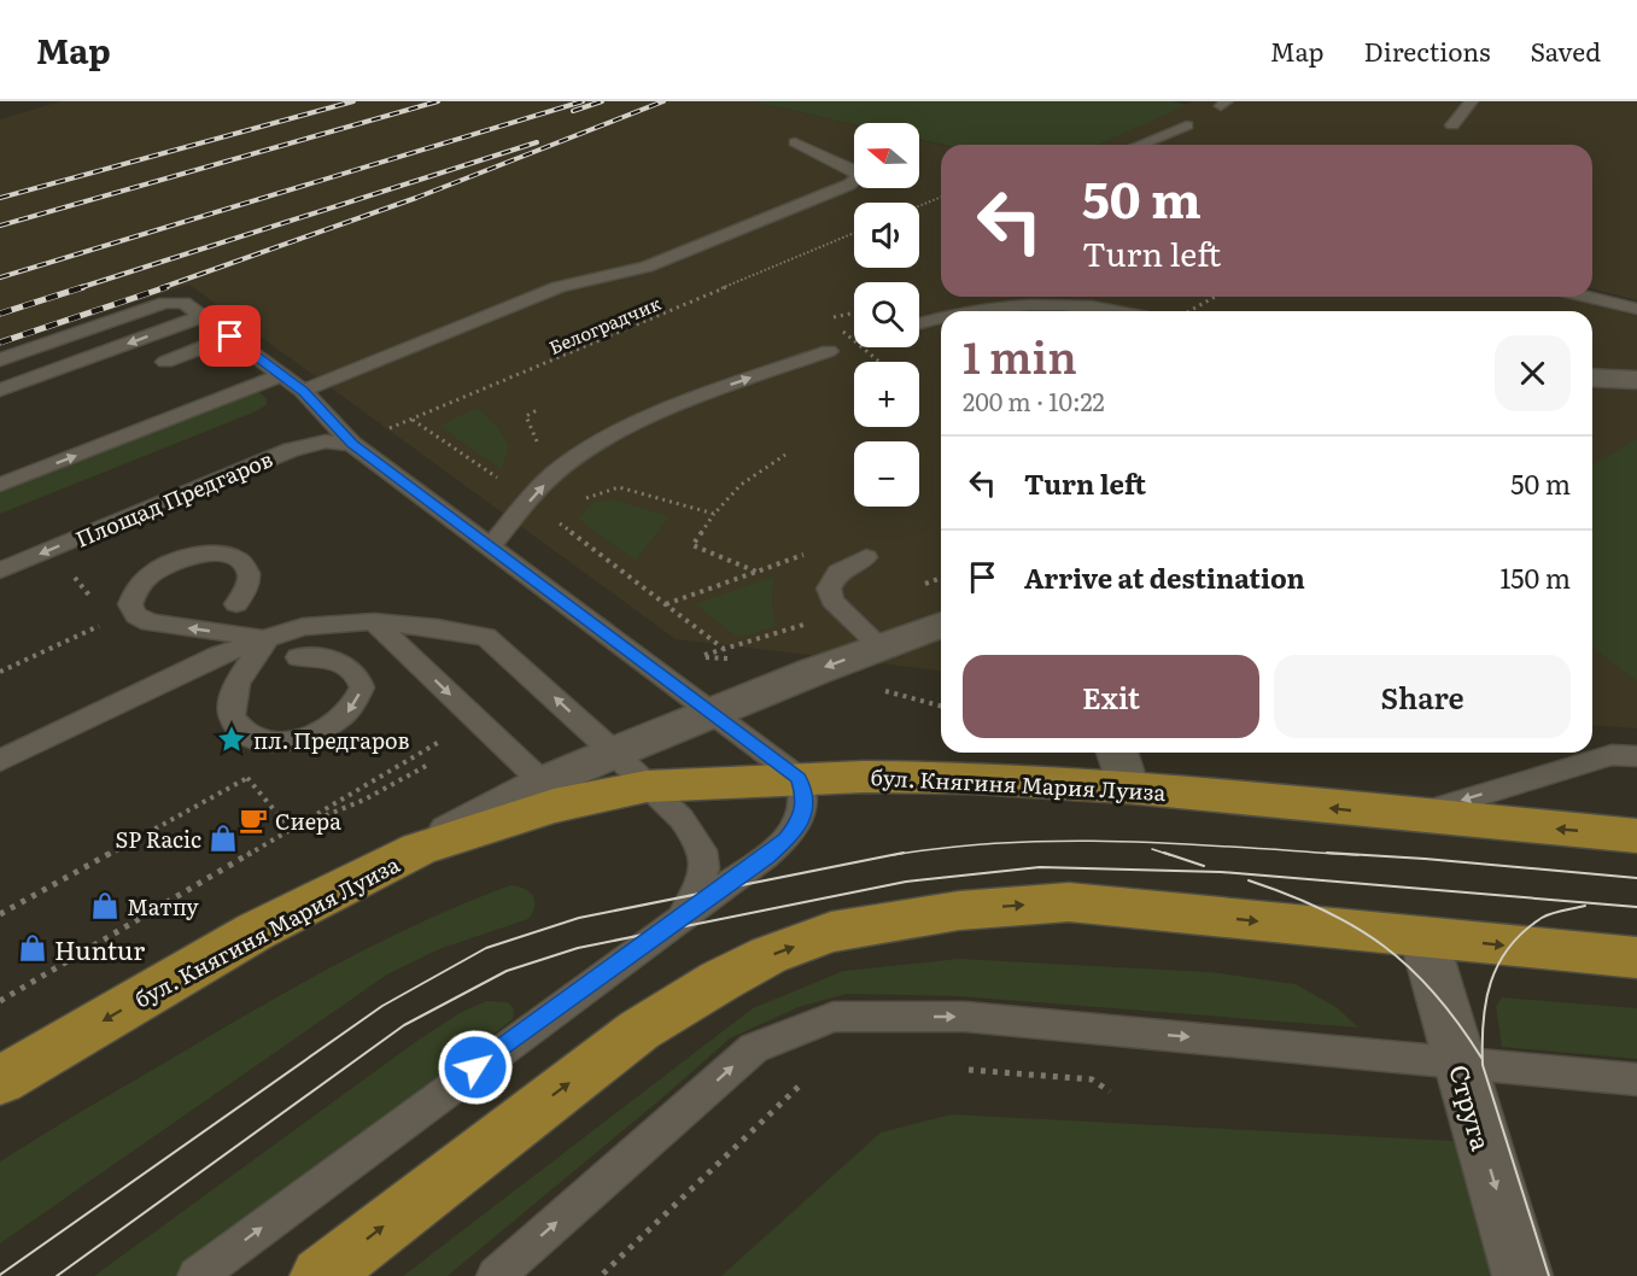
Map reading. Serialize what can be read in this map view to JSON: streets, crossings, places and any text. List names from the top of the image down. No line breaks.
{"streets":{"main road":["бул. Княгиня Мария Луиза"],"street":["Струга"],"lane":["Площад Предгаров"],"path":["Белоградчик"]},"crossings":[["Белоградчик","Площад Предгаров"]],"one_way":["Струга"],"places":{"place":["пл. Предгаров"],"cafe":["Сиера"],"shop":["SP Racic","Матпу","Huntur"]},"north":"left","page":{"header":"Map","nav":["Map","Directions","Saved"],"map_buttons":["+","−"],"turn":["50 m","Turn left"],"heading":["1 min","200 m · 10:22"],"list":[{"name":"Turn left","value":"50 m"},{"name":"Arrive at destination","value":"150 m"}],"buttons":["Exit","Share"]}}
